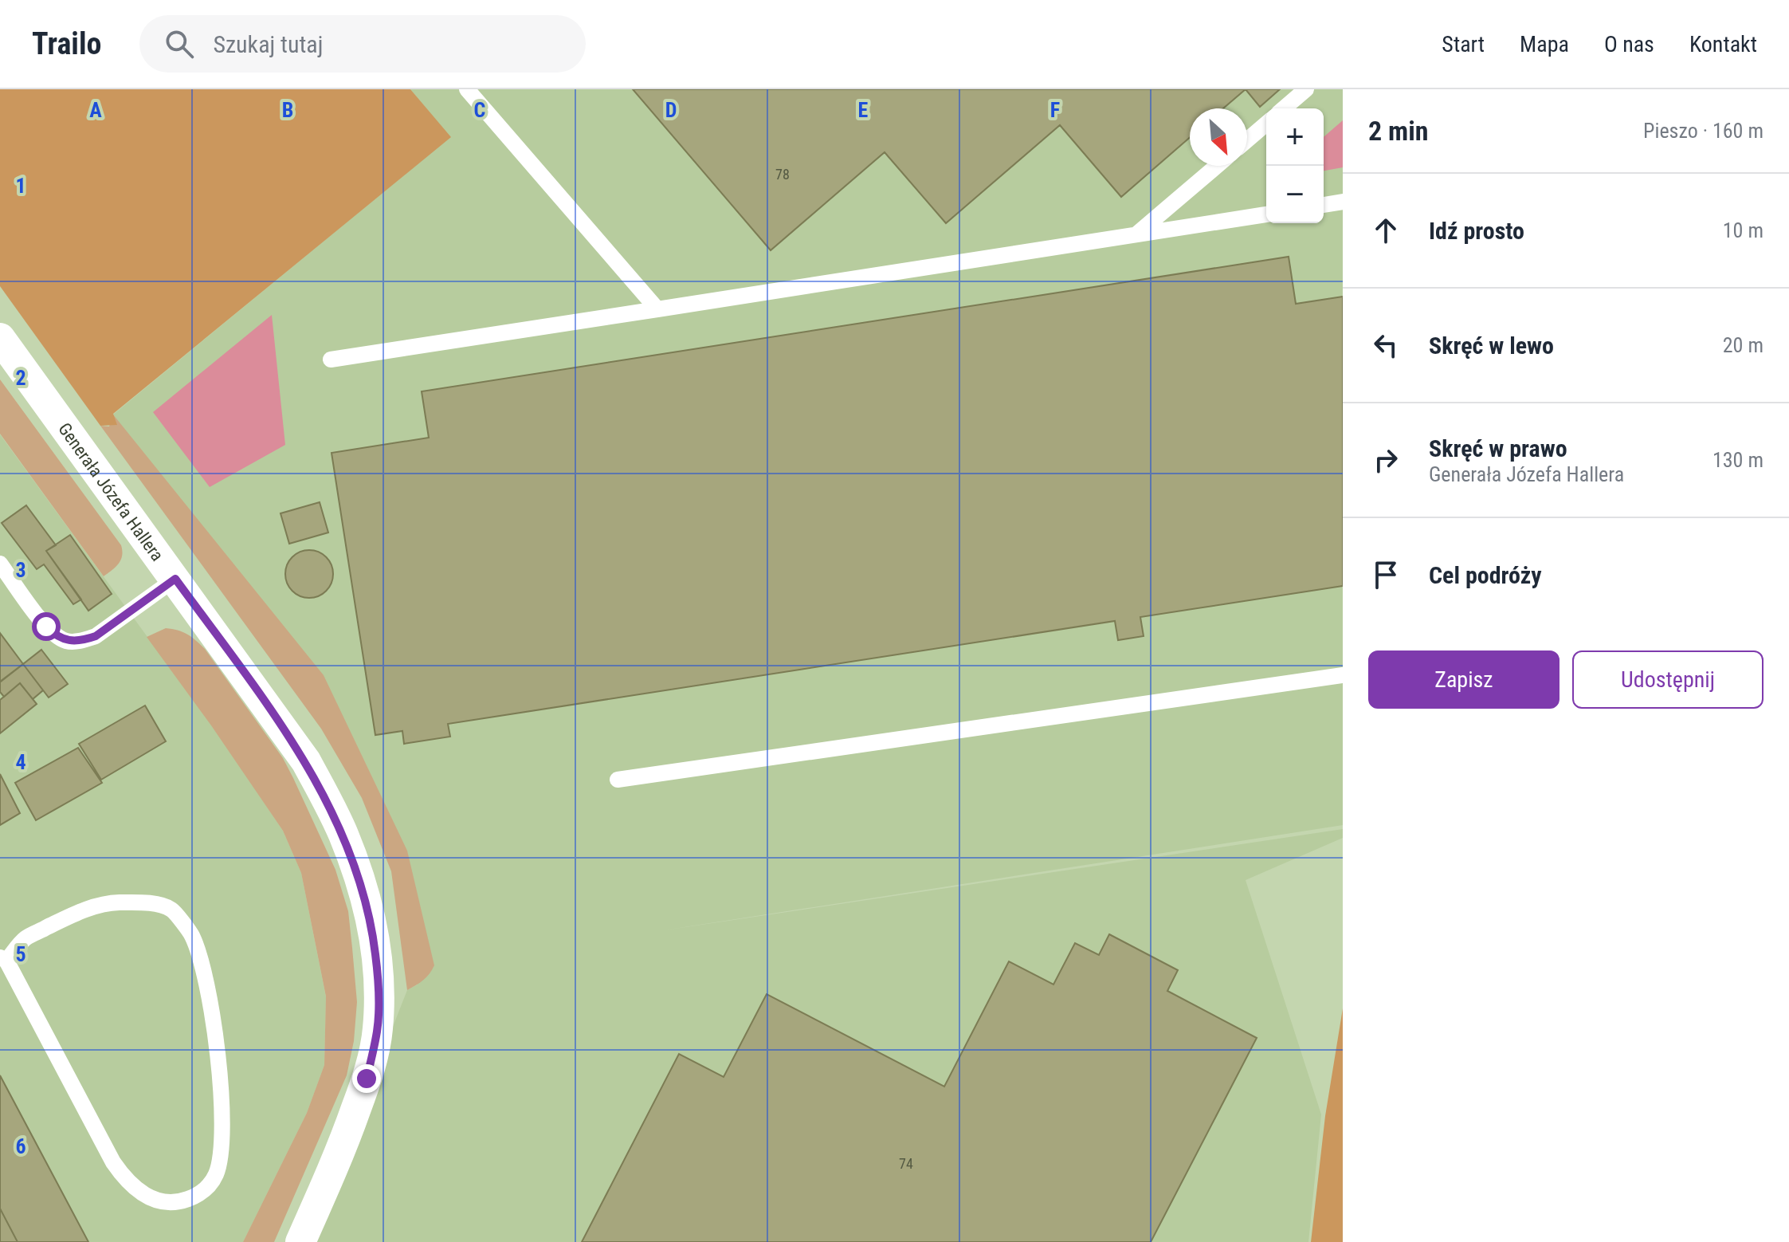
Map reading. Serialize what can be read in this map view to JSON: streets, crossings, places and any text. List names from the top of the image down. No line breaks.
{"streets":{"street":["Generała Józefa Hallera"]},"house_numbers":["78","74"],"north":"bottom right","page":{"header":"Trailo","search":"Szukaj tutaj","nav":["Start","Mapa","O nas","Kontakt"],"heading":["2 min","Pieszo · 160 m"],"map_buttons":["+","−"],"list":[["Idź prosto","10 m"],["Skręć w lewo","20 m"],["Skręć w prawo","Generała Józefa Hallera","130 m"],"Cel podróży"],"buttons":["Zapisz","Udostępnij"]},"grid":{"columns":["A","B","C","D","E","F"],"rows":["1","2","3","4","5","6"]}}
